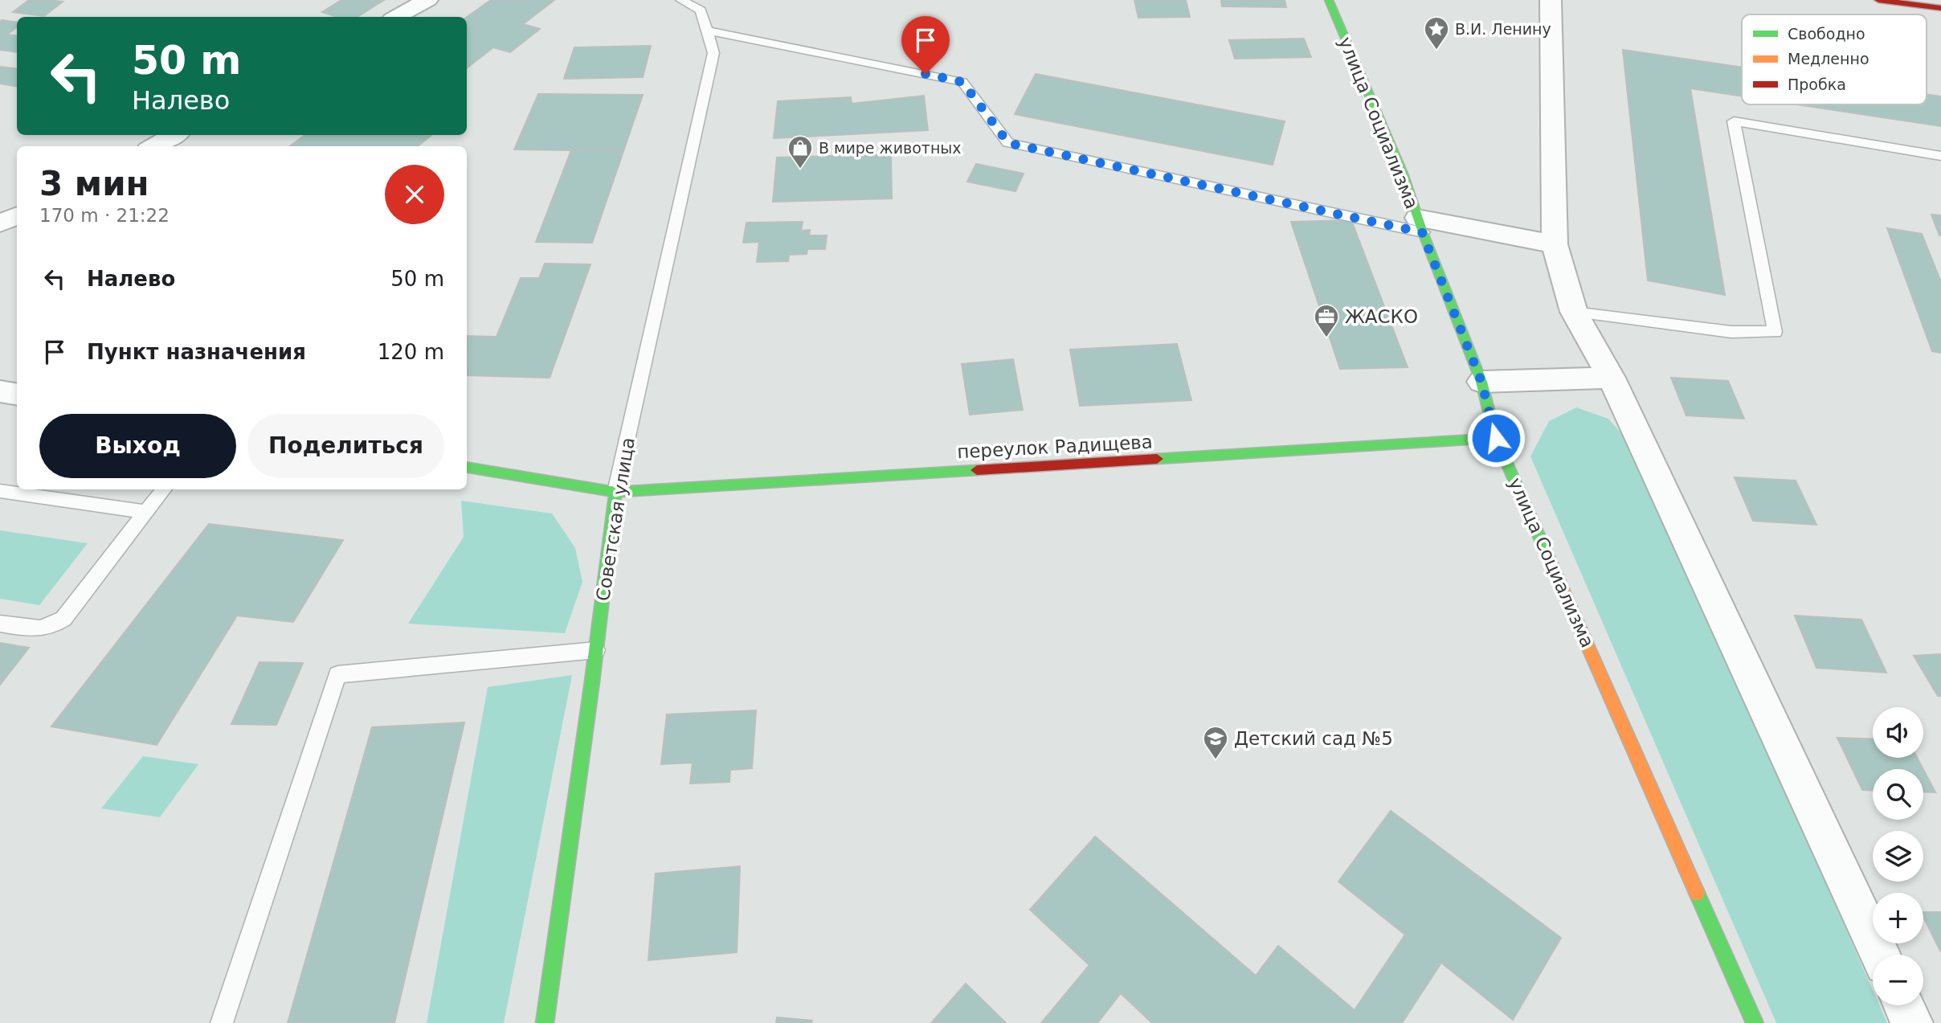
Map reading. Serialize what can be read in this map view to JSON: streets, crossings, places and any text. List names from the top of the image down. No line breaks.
{"streets":{"street":["улица Социализма","переулок Радищева","Советская улица"]},"crossings":[["улица Социализма","переулок Радищева"],["переулок Радищева","Советская улица"]],"places":{"place":["В.И. Ленину"],"shop":["В мире животных"],"office":["ЖАСКО"],"school or university":["Детский сад №5"]},"legend":["Свободно","Медленно","Пробка"],"page":{"turn":["50 m","Налево"],"heading":["3 мин","170 m · 21:22"],"list":[{"name":"Налево","value":"50 m"},{"name":"Пункт назначения","value":"120 m"}],"buttons":["Выход","Поделиться"],"map_buttons":["+","−"]}}
